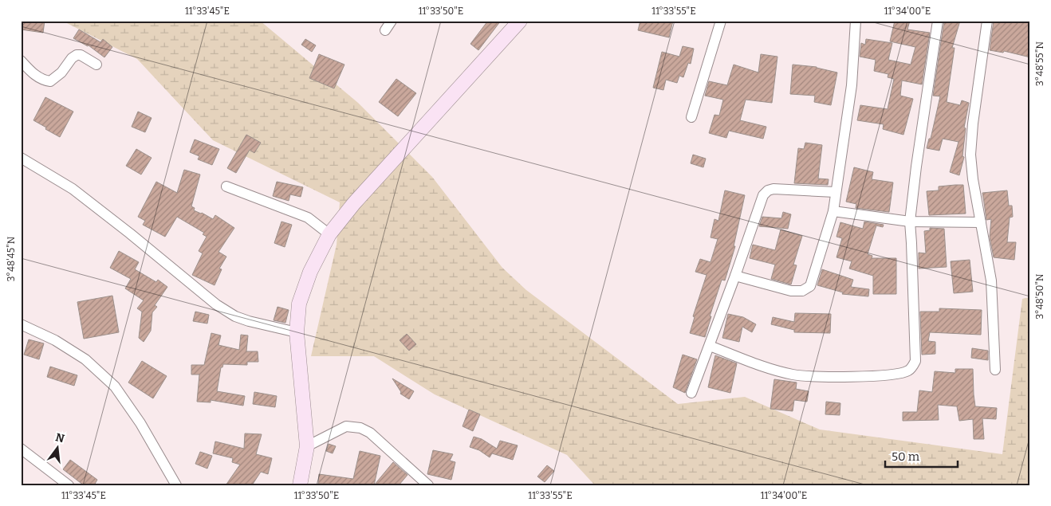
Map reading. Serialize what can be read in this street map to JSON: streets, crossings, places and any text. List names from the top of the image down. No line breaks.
{"scale_bar":"50 m","north":"top","coordinates":["11°33'45\"E","11°33'50\"E","11°33'55\"E","11°34'00\"E","3°48'55\"N","3°48'45\"N","3°48'50\"N"]}
